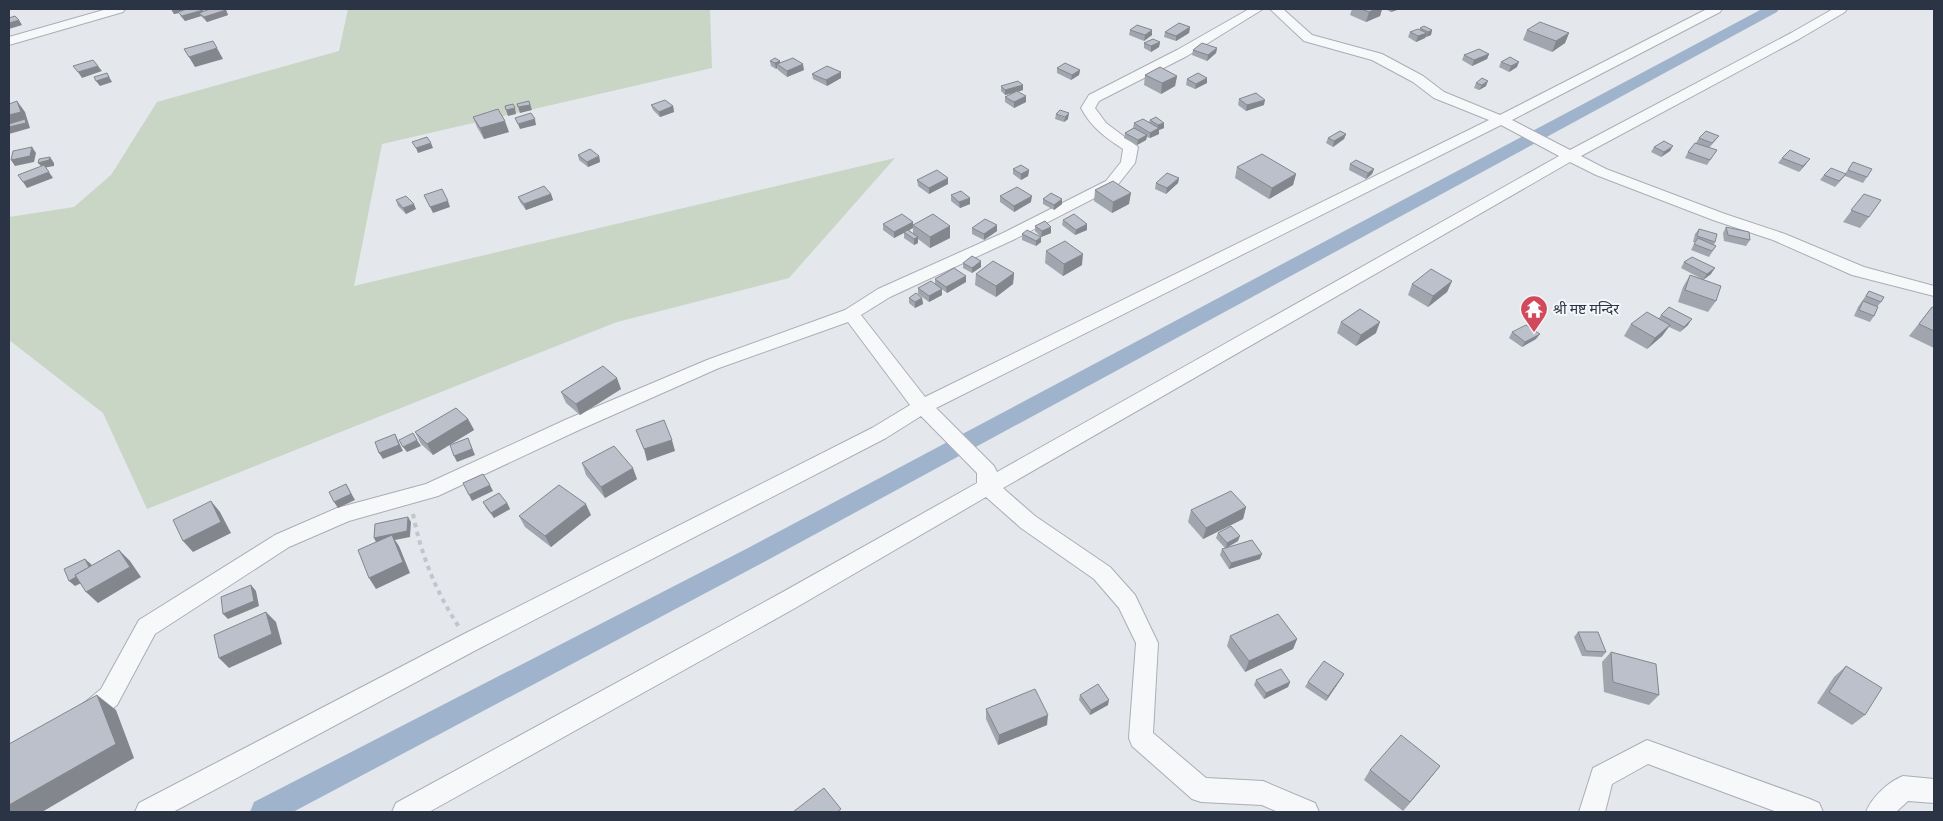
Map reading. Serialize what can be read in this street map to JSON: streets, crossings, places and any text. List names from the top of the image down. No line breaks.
{"places":{"temple":["श्री मष्ट मन्दिर"]}}
